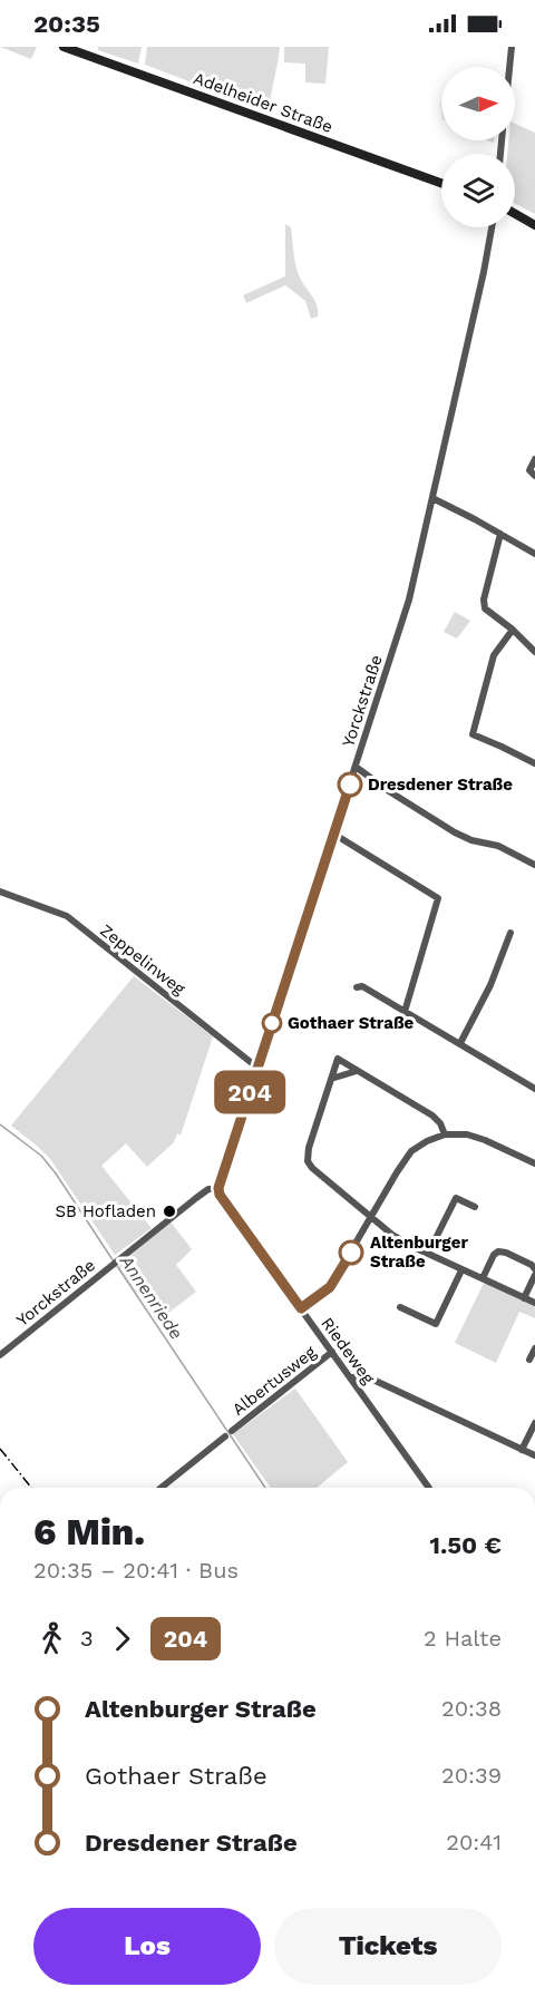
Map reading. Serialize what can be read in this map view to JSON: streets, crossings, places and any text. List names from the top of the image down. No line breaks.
{"streets":{"main road":["Adelheider Straße"],"street":["Yorckstraße","Zeppelinweg","Riedeweg","Albertusweg"]},"crossings":[["Yorckstraße","Zeppelinweg"],["Yorckstraße","Riedeweg"],["Riedeweg","Albertusweg"]],"water":["Annenriede"],"places":["Dresdener Straße","Gothaer Straße","SB Hofladen","Altenburger Straße"],"lines":["bus line 204"],"north":"right","page":{"status":"20:35","on_map":"204","heading":["6 Min.","20:35 – 20:41 · Bus","1.50 €"],"legs":["3","204","2 Halte"],"list":[{"name":"Altenburger Straße","value":"20:38"},{"name":"Gothaer Straße","value":"20:39"},{"name":"Dresdener Straße","value":"20:41"}],"buttons":["Los","Tickets"]}}
